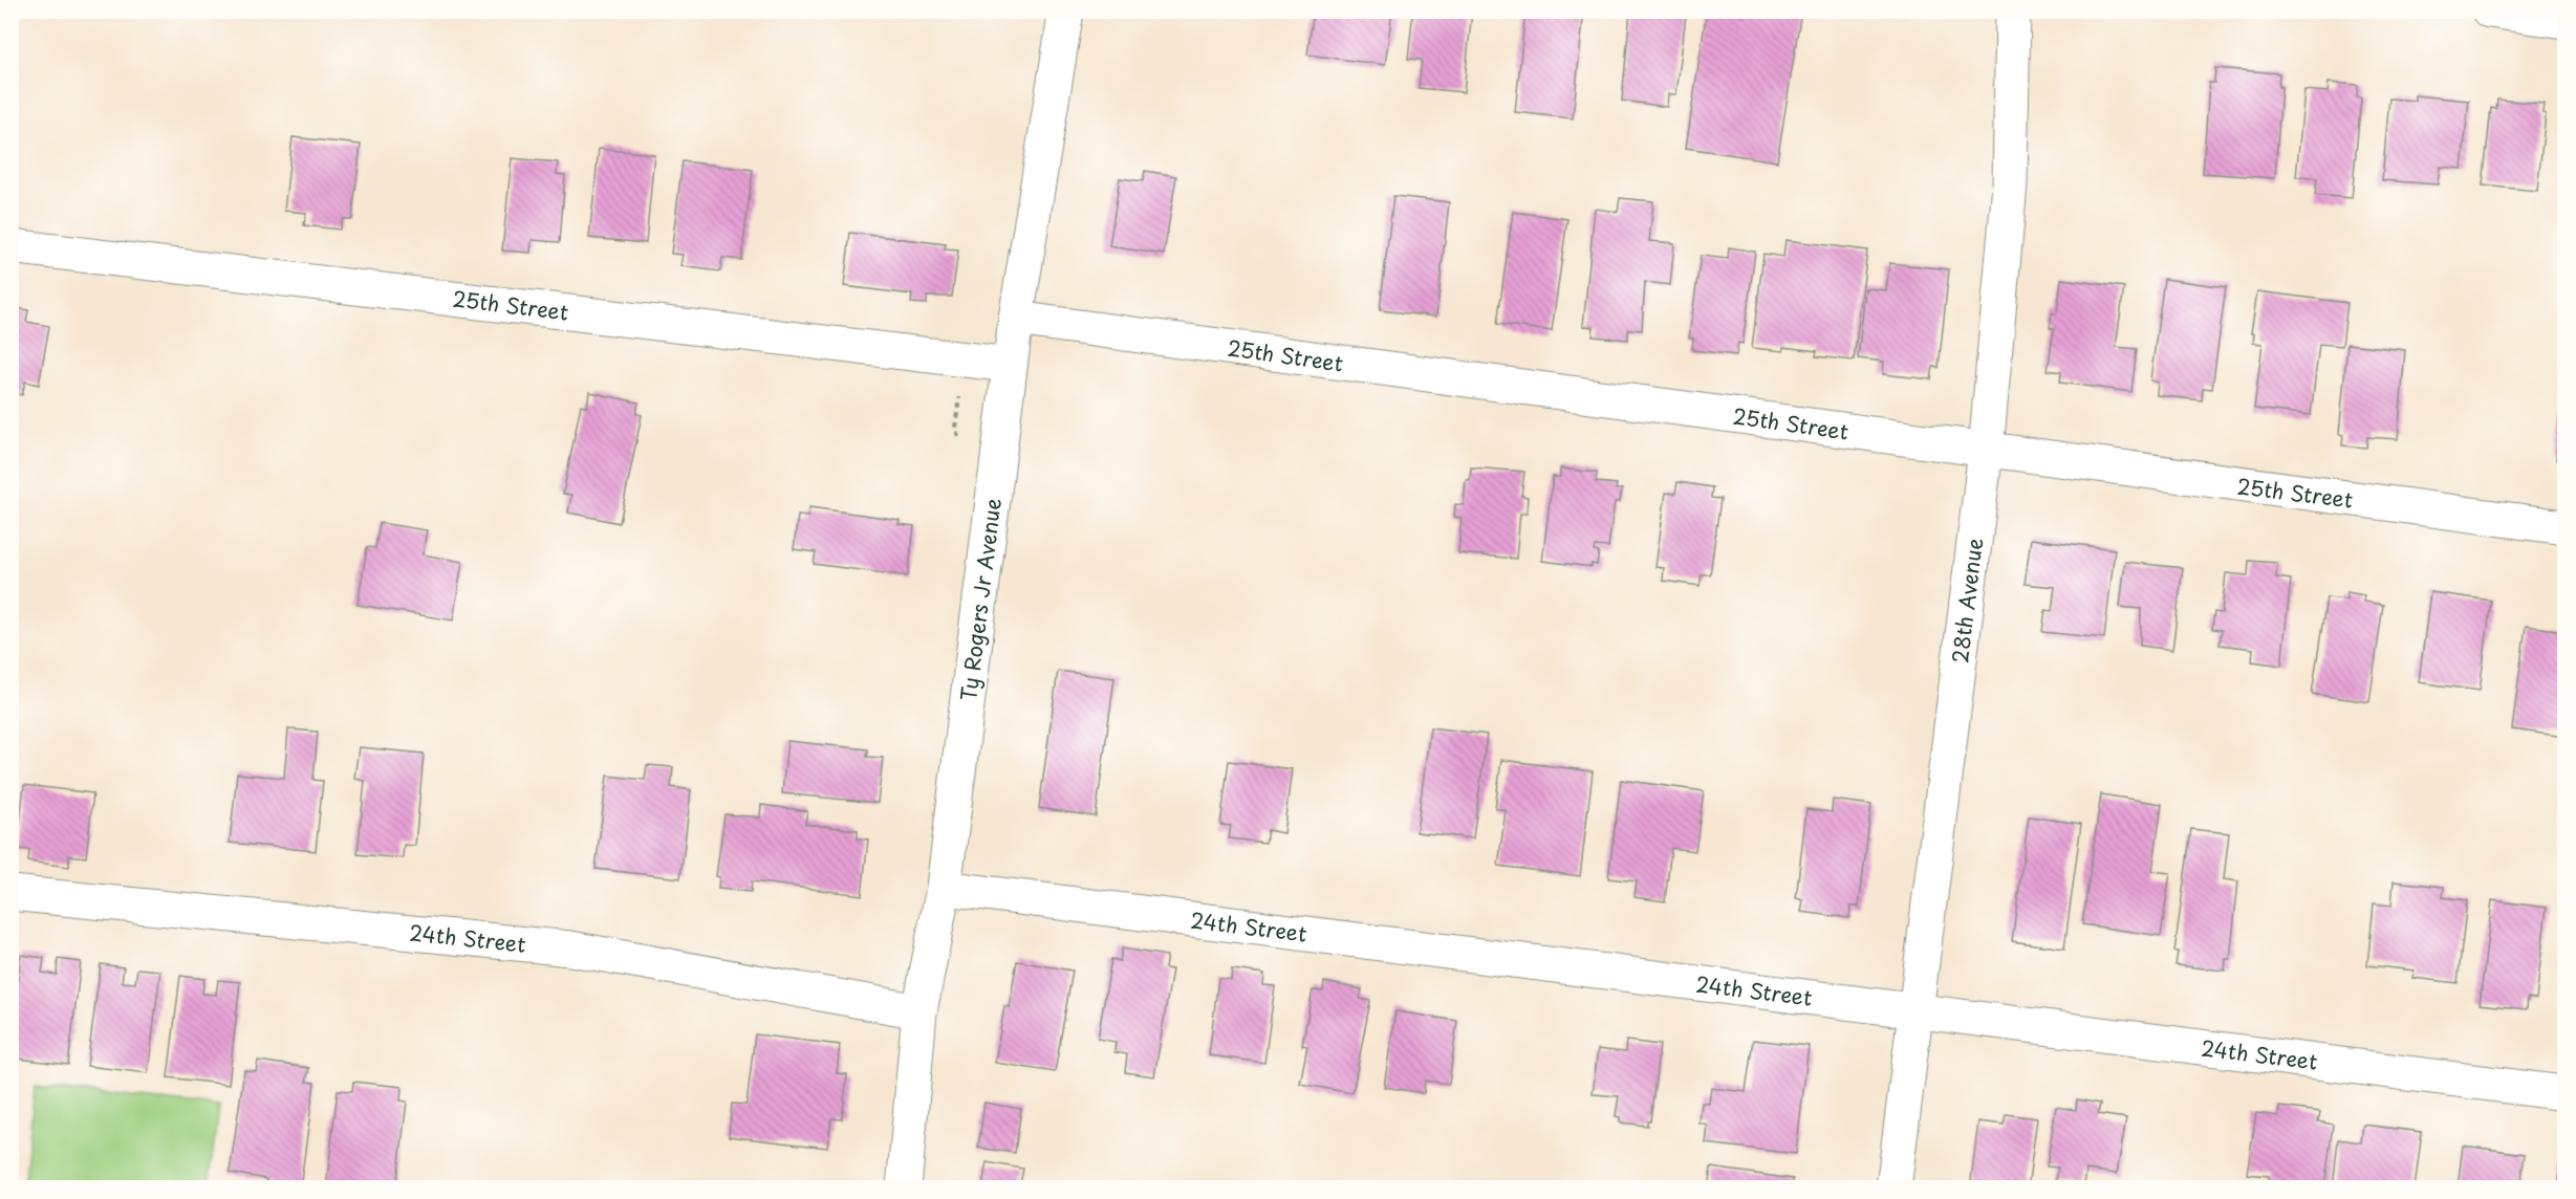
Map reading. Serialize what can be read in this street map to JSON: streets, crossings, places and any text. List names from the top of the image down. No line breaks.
{"streets":{"street":["25th Street","Ty Rogers Jr Avenue","28th Avenue","24th Street"]},"crossings":[["25th Street","Ty Rogers Jr Avenue"],["25th Street","28th Avenue"],["Ty Rogers Jr Avenue","24th Street"],["28th Avenue","24th Street"]]}
